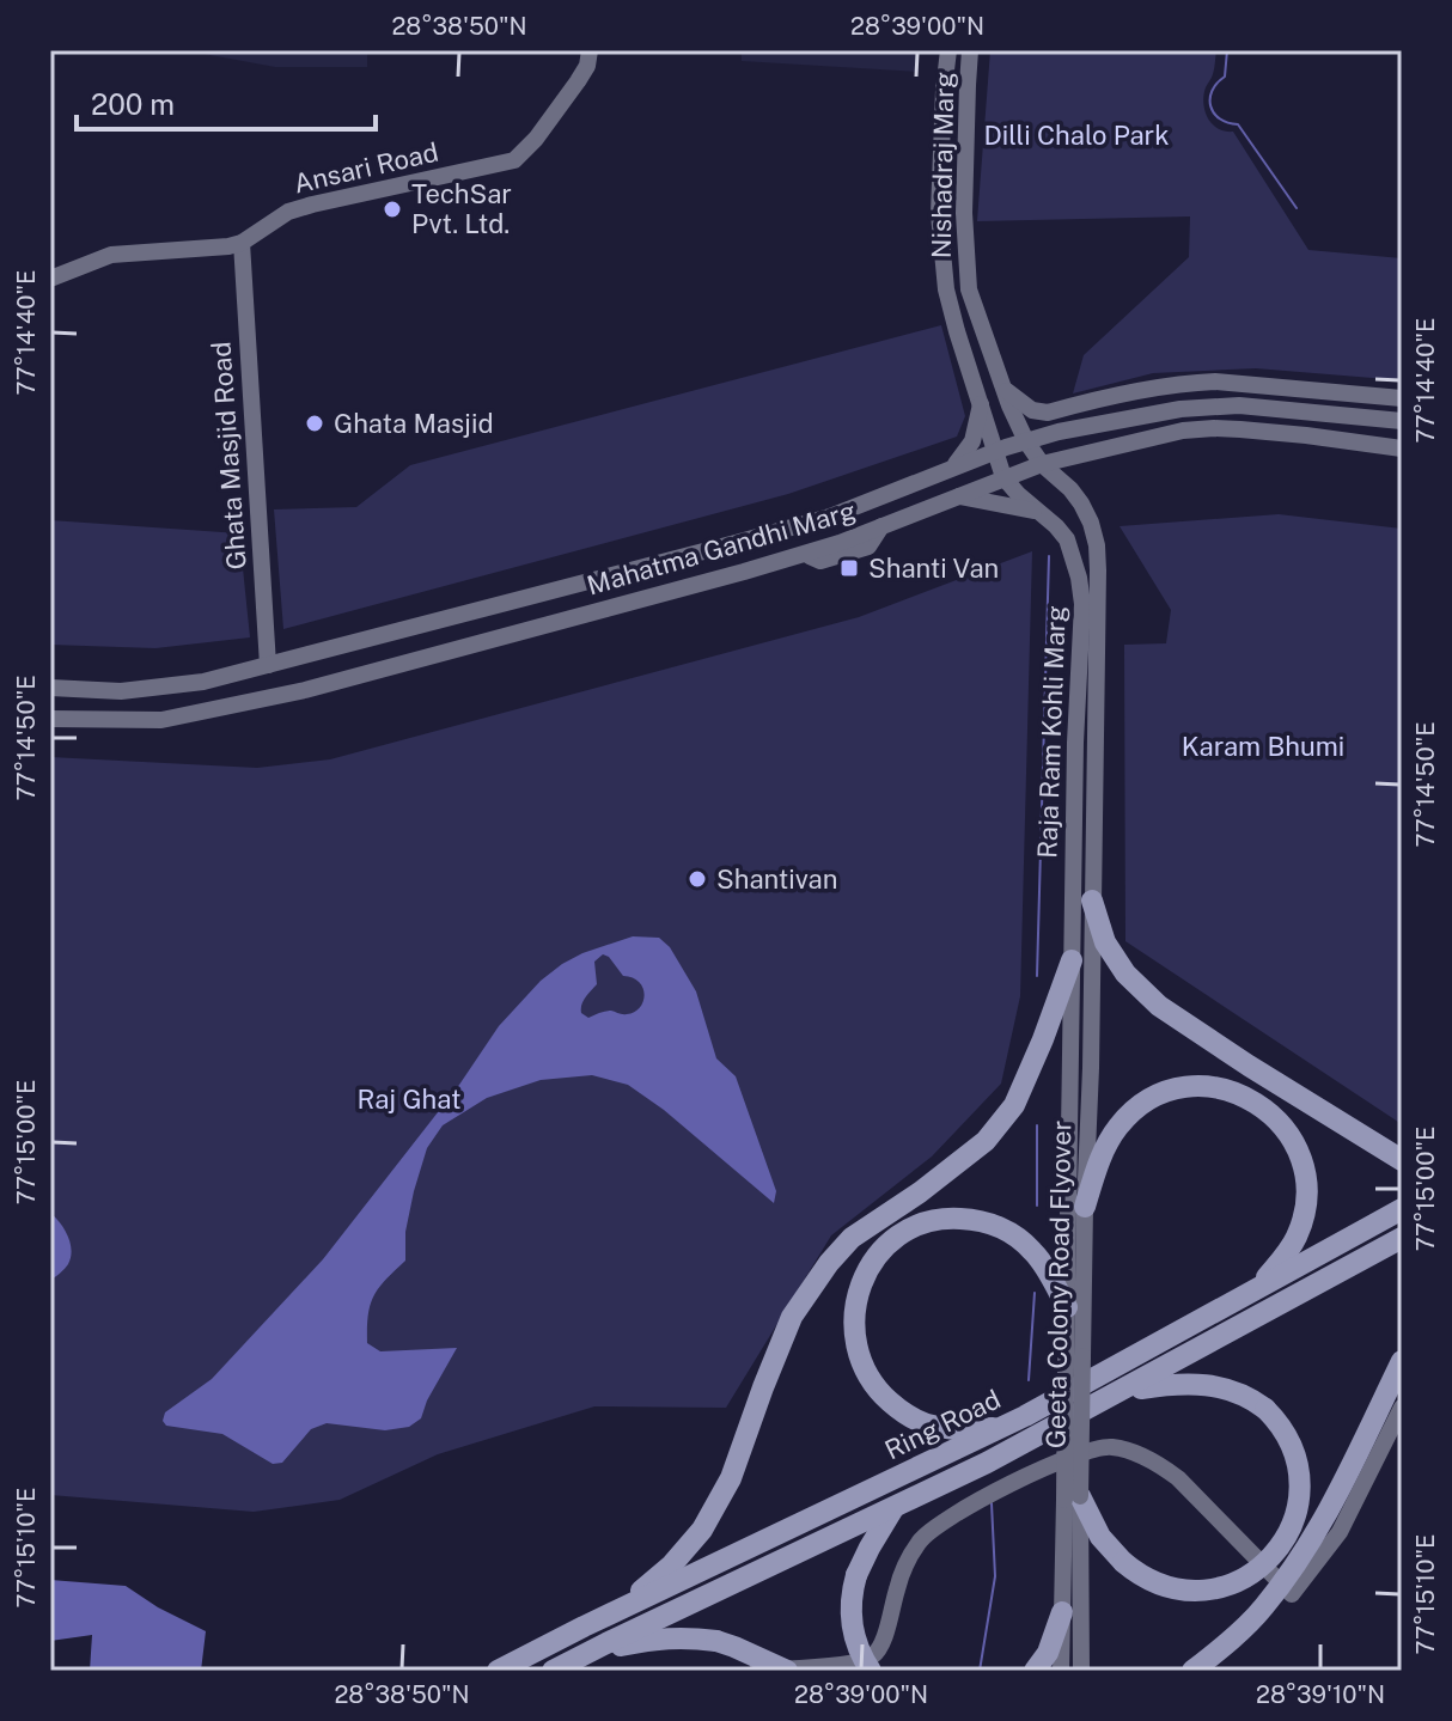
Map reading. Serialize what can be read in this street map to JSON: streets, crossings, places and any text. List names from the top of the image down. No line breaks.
{"streets":{"highway":["Ring Road"],"main road":["Nishadraj Marg","Ansari Road","Ghata Masjid Road","Mahatma Gandhi Marg","Raja Ram Kohli Marg","Geeta Colony Road Flyover"]},"crossings":[["Nishadraj Marg","Mahatma Gandhi Marg"],["Nishadraj Marg","Raja Ram Kohli Marg"],["Ansari Road","Ghata Masjid Road"],["Ghata Masjid Road","Mahatma Gandhi Marg"],["Mahatma Gandhi Marg","Raja Ram Kohli Marg"],["Raja Ram Kohli Marg","Geeta Colony Road Flyover"]],"parks":["Dilli Chalo Park","Karam Bhumi","Raj Ghat"],"places":{"other":["TechSar Pvt. Ltd.","Ghata Masjid","Shantivan"],"transit":["Shanti Van"]},"scale_bar":"200 m","coordinates":["28°38'50\"N","28°39'00\"N","77°14'40\"E","77°14'50\"E","77°15'00\"E","77°15'10\"E","28°39'10\"N"]}
